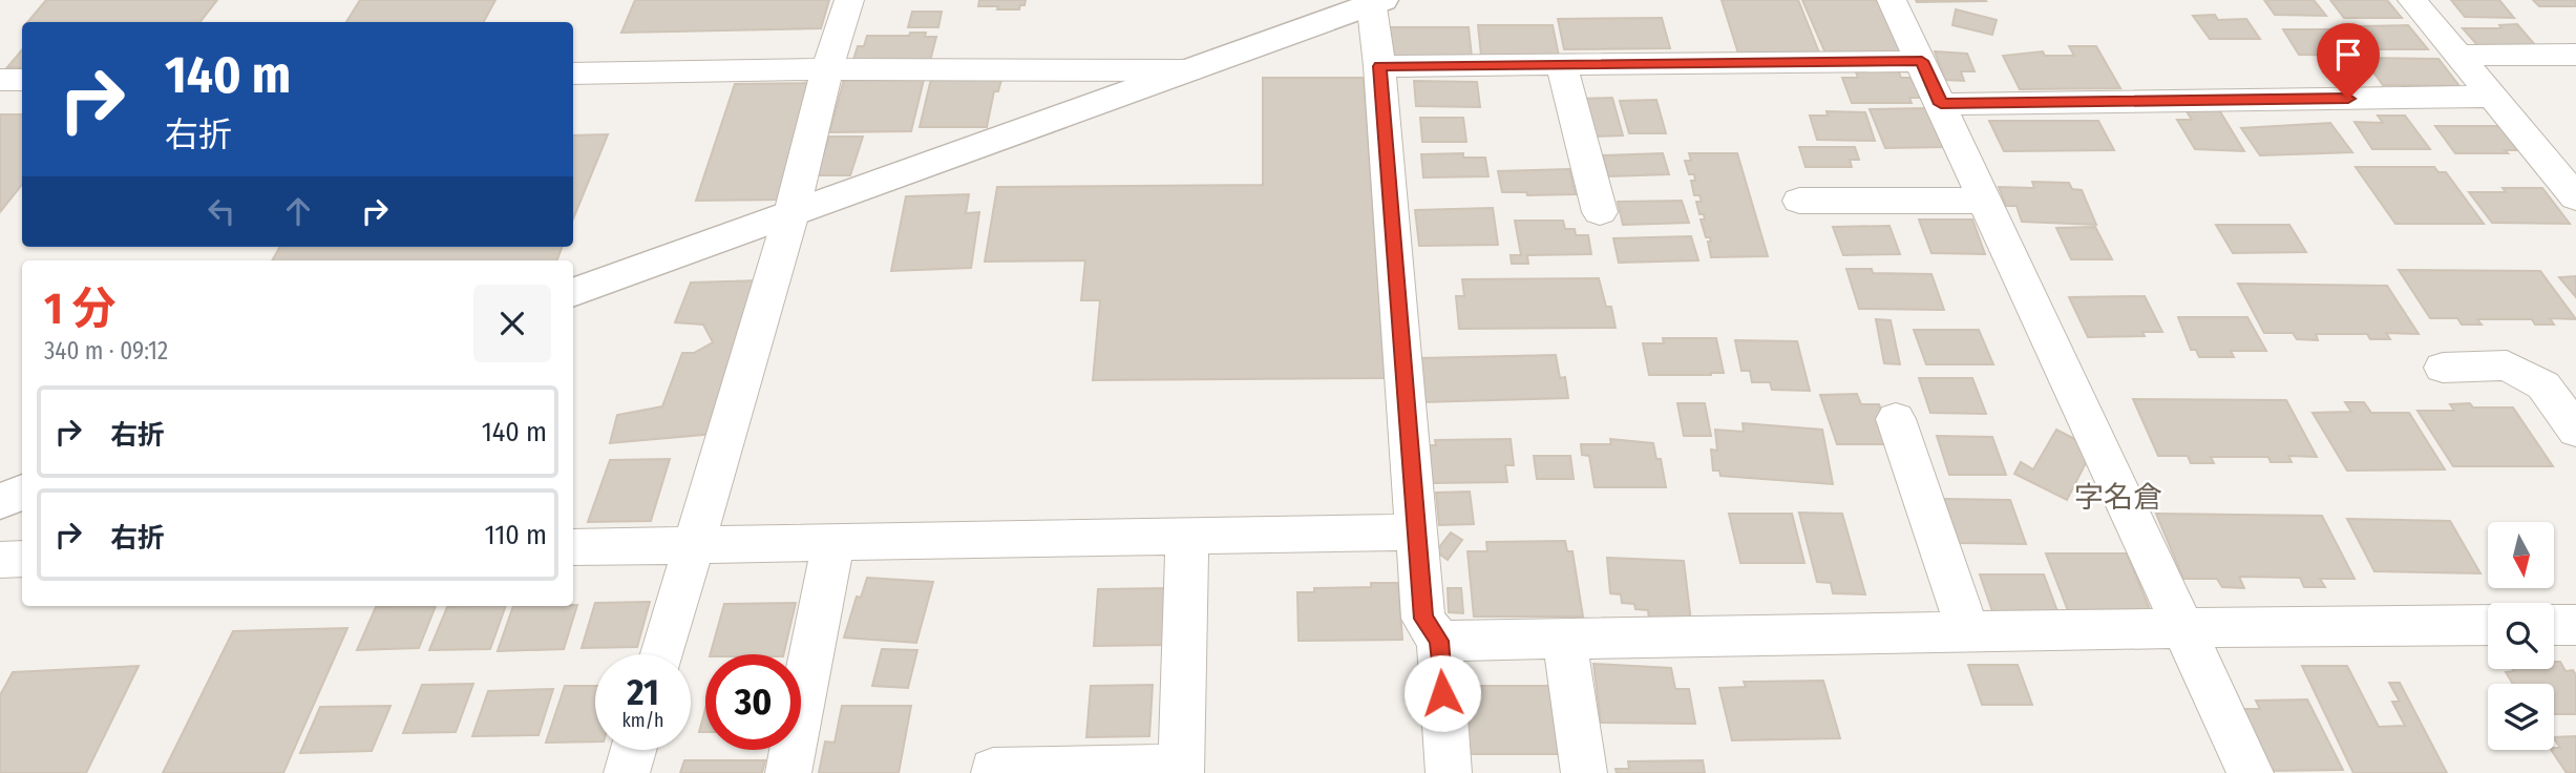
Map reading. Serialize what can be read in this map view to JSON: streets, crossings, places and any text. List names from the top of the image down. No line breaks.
{"districts":["字名倉"],"north":"bottom","page":{"turn":["140 m","右折"],"heading":["1 分","340 m · 09:12"],"list":[{"name":"右折","value":"140 m"},{"name":"右折","value":"110 m"}],"speed":"21 km/h","limit":"30"}}
